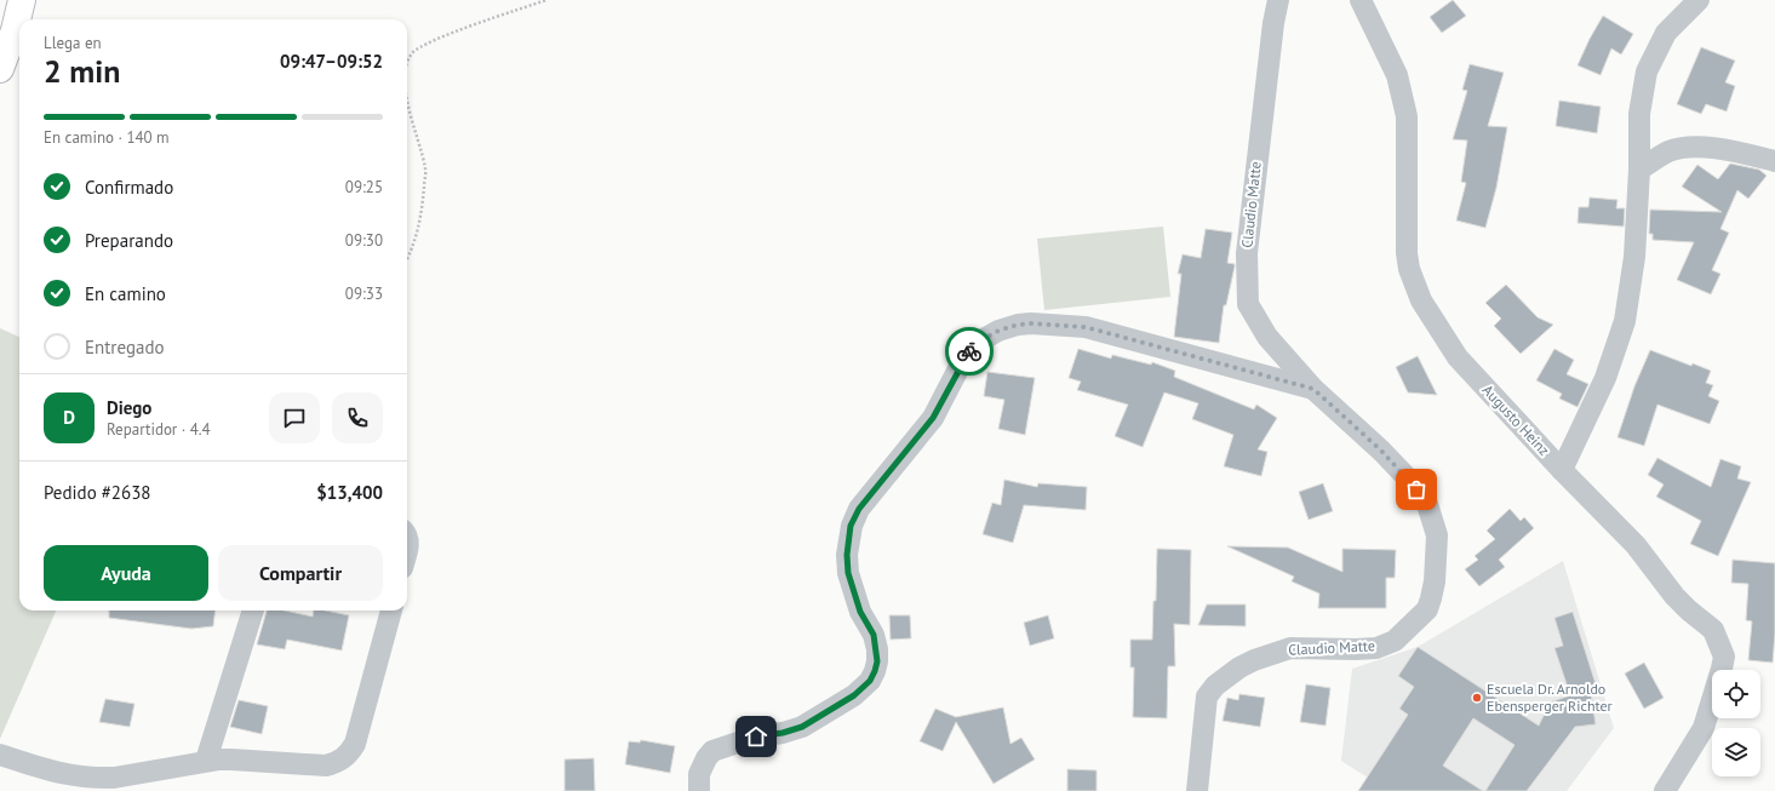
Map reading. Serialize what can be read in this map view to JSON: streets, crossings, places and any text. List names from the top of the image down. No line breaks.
{"streets":{"street":["Claudio Matte","Augusto Heinz"]},"places":["Escuela Dr. Arnoldo Ebensperger Richter"],"page":{"heading":["2 min","Llega en","09:47–09:52"],"panel":["Diego","Repartidor · 4.4","Pedido #2638","$13,400"],"bar":"En camino · 140 m","list":[["Confirmado","09:25"],["Preparando","09:30"],["En camino","09:33"],"Entregado"],"round":"D","buttons":["Ayuda","Compartir"]}}
